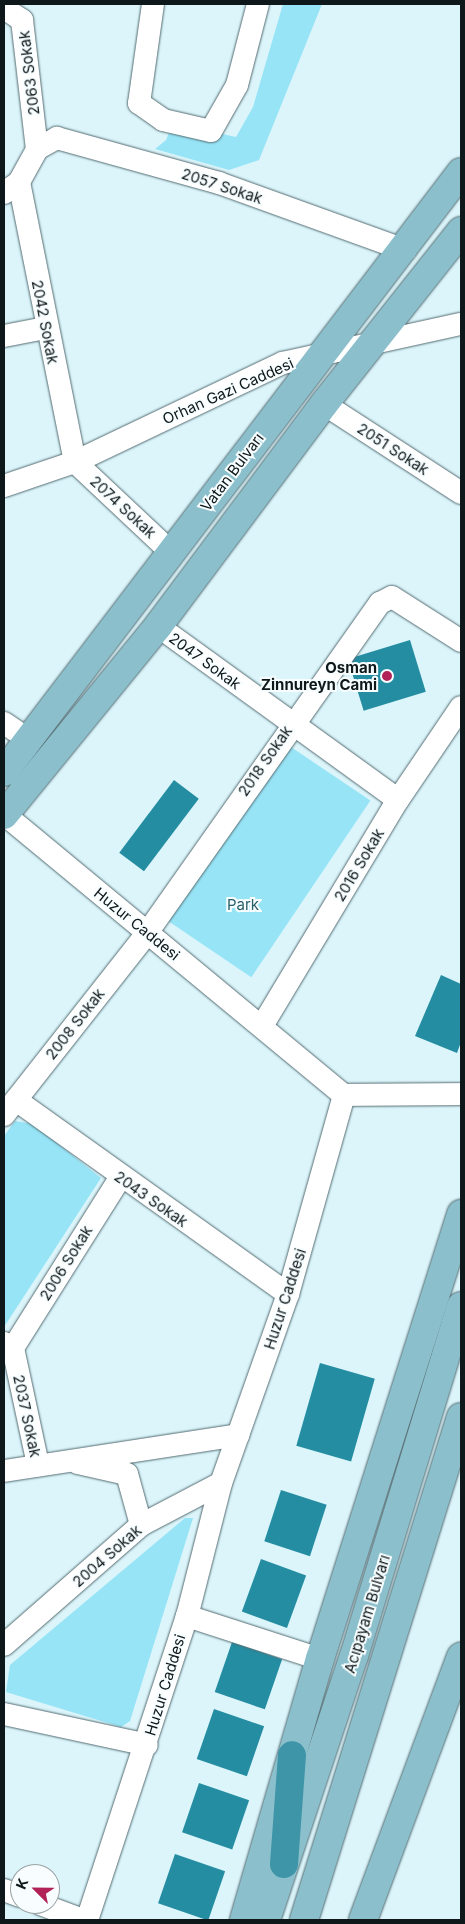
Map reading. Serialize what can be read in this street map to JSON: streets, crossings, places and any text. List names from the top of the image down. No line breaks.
{"streets":{"main road":["Vatan Bulvarı","Acıpayam Bulvarı"],"street":["2063 Sokak","2057 Sokak","2042 Sokak","Orhan Gazi Caddesi","2051 Sokak","2074 Sokak","2047 Sokak","2018 Sokak","2016 Sokak","Huzur Caddesi","2008 Sokak","2043 Sokak","2006 Sokak","2037 Sokak","2004 Sokak"]},"crossings":[["2063 Sokak","2057 Sokak"],["2057 Sokak","Vatan Bulvarı"],["2042 Sokak","Orhan Gazi Caddesi"],["2042 Sokak","2074 Sokak"],["Orhan Gazi Caddesi","Vatan Bulvarı"],["Orhan Gazi Caddesi","2074 Sokak"],["Vatan Bulvarı","2074 Sokak"],["2047 Sokak","2018 Sokak"],["2047 Sokak","2016 Sokak"],["2018 Sokak","Huzur Caddesi"],["2018 Sokak","2008 Sokak"],["2016 Sokak","Huzur Caddesi"],["Huzur Caddesi","2008 Sokak"],["Huzur Caddesi","2043 Sokak"],["Huzur Caddesi","2004 Sokak"],["2008 Sokak","2043 Sokak"],["2043 Sokak","2006 Sokak"],["2006 Sokak","2037 Sokak"]],"parks":["Park"],"places":["Osman Zinnureyn Cami"],"north":"top left"}
